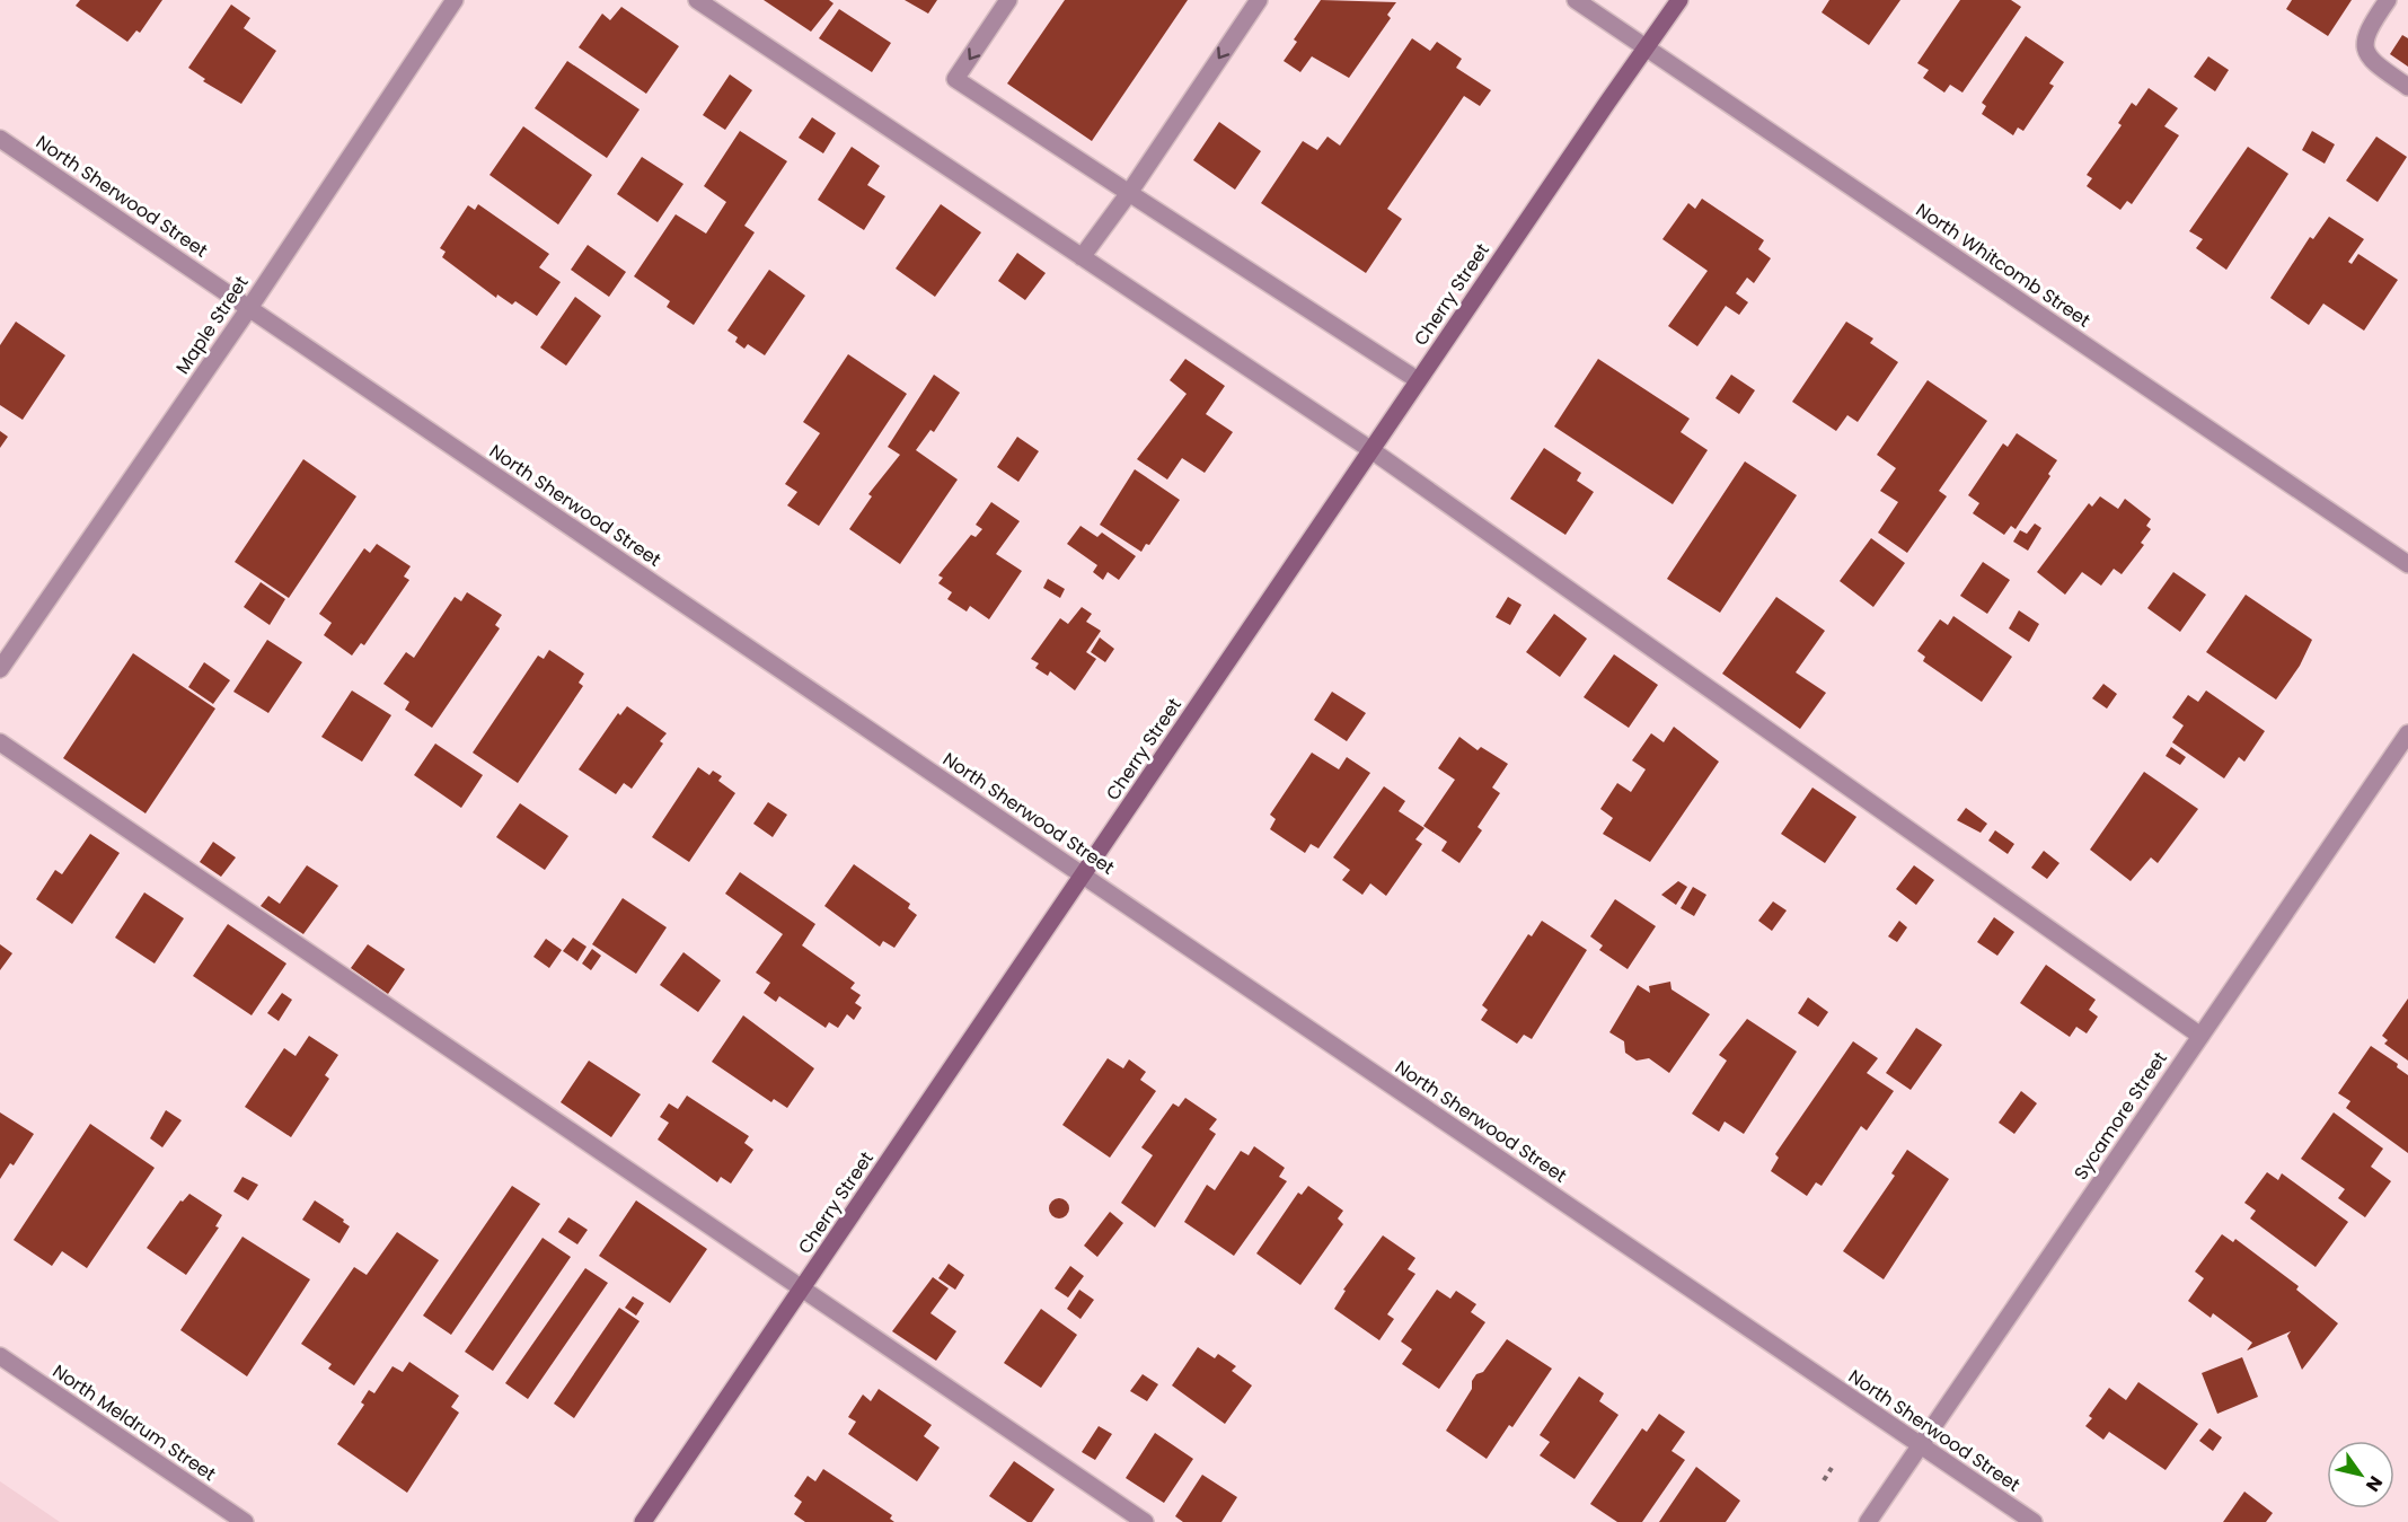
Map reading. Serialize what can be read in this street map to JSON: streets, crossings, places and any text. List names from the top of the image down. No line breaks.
{"streets":{"street":["North Sherwood Street","North Whitcomb Street","Cherry Street","Maple Street","Sycamore Street","North Meldrum Street"]},"crossings":[["North Sherwood Street","Cherry Street"],["North Sherwood Street","Maple Street"],["North Sherwood Street","Sycamore Street"],["North Whitcomb Street","Cherry Street"]],"north":"bottom right"}
